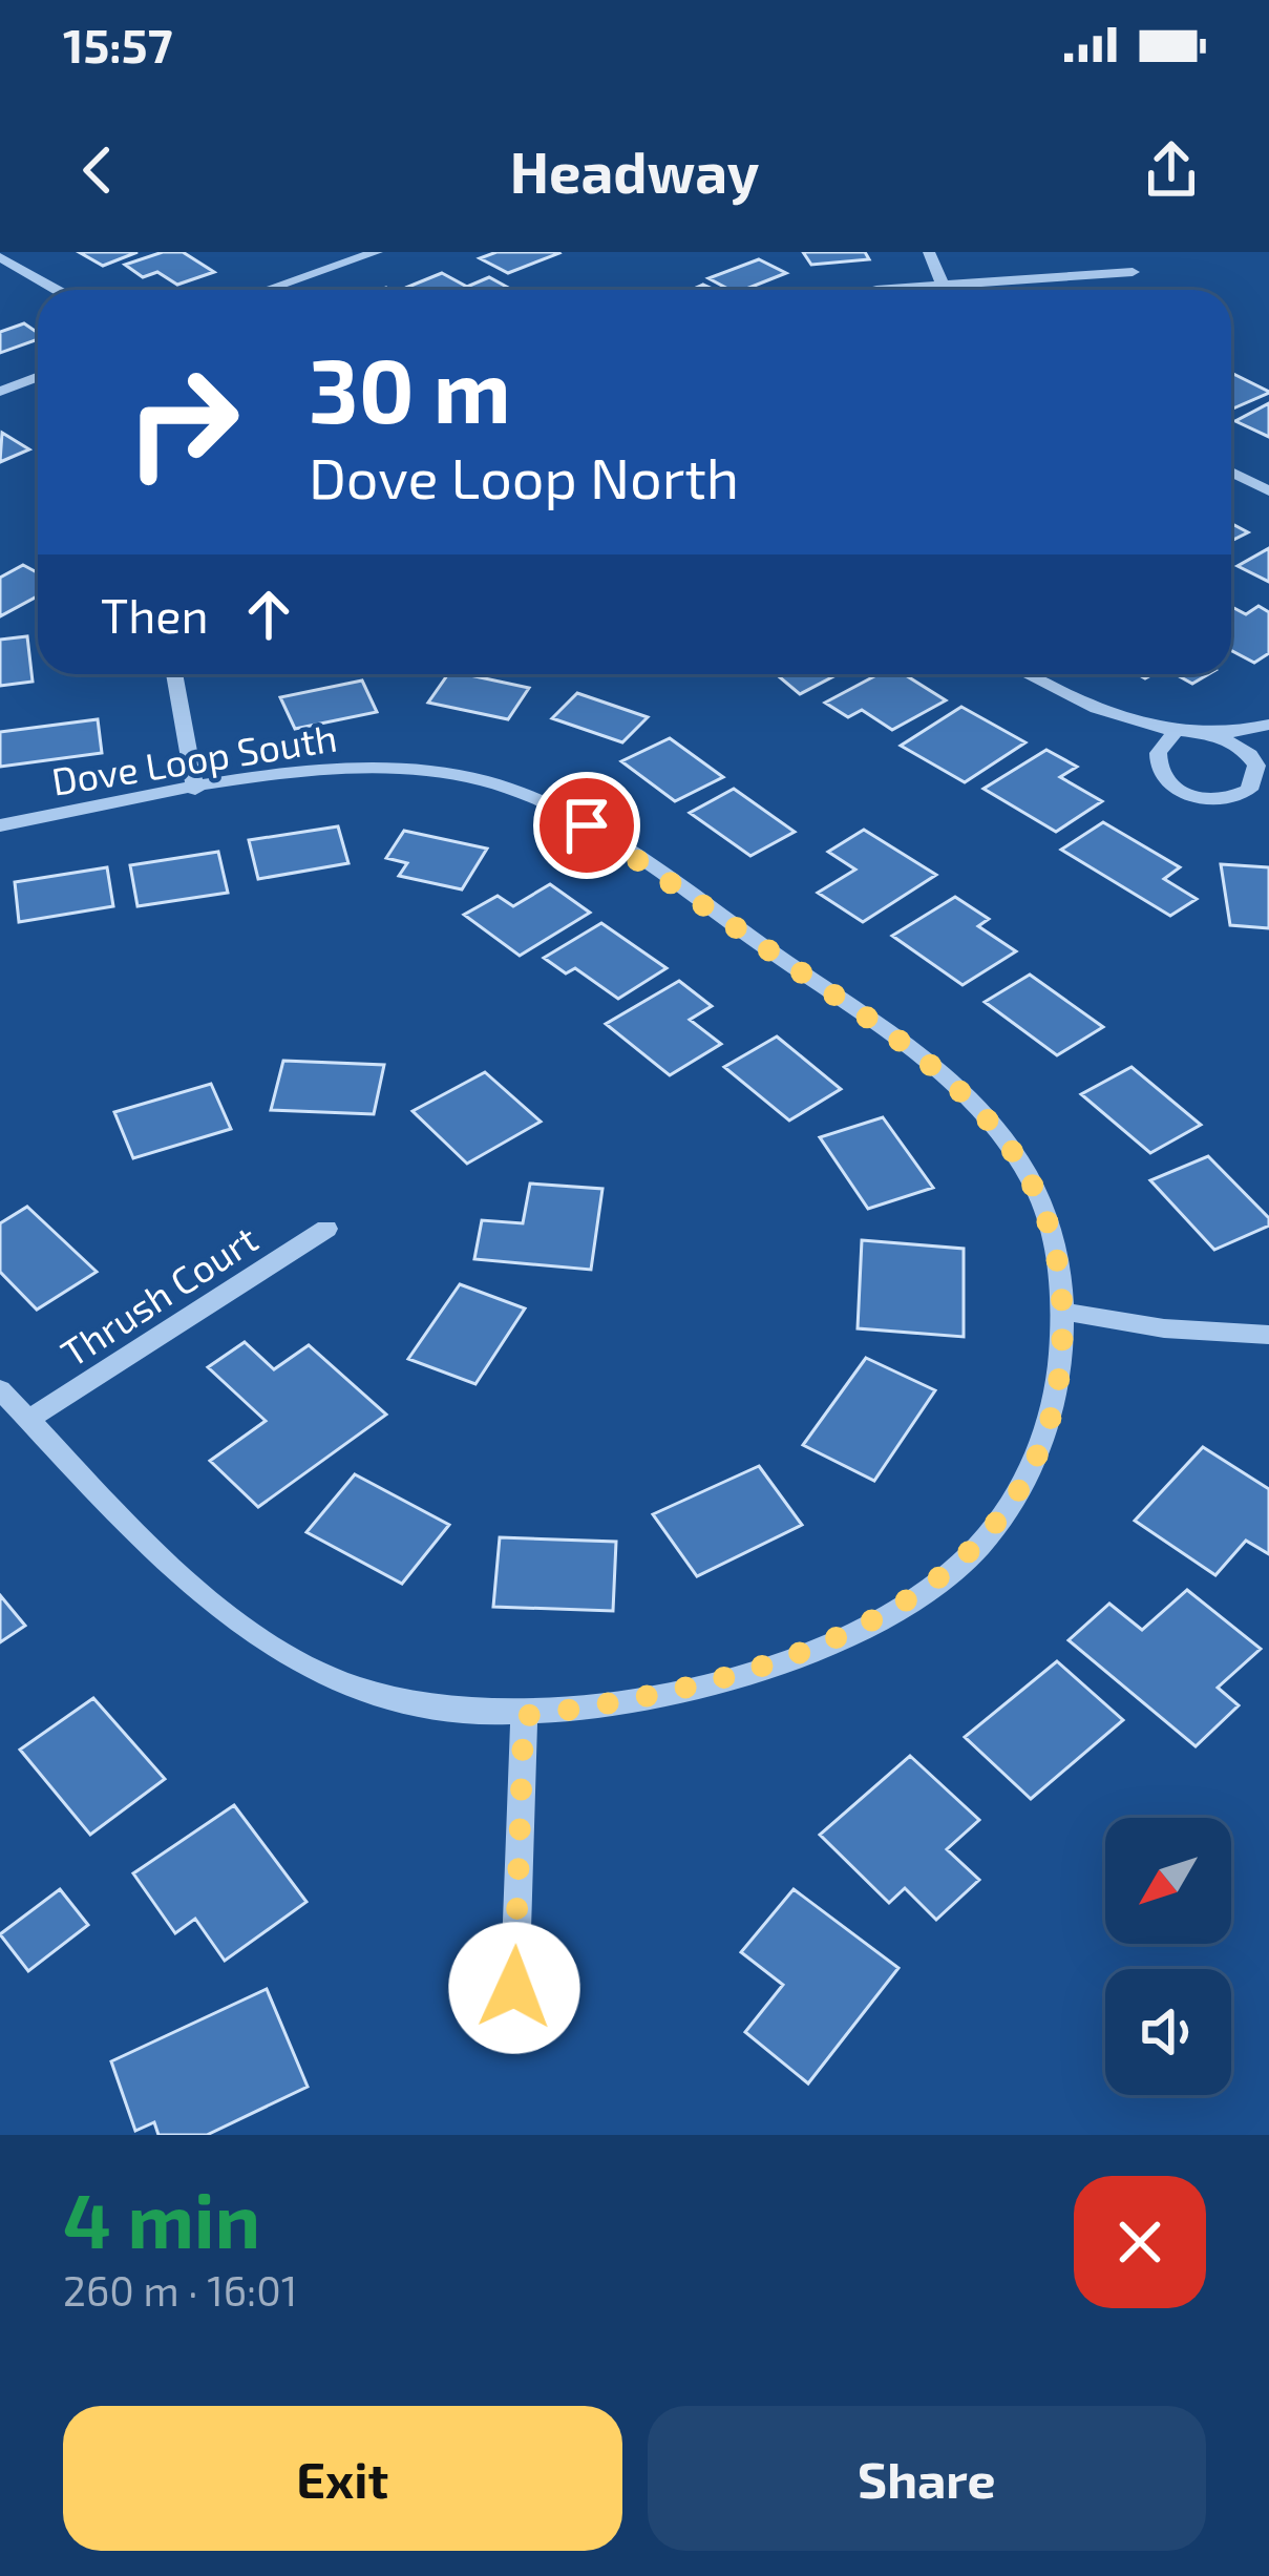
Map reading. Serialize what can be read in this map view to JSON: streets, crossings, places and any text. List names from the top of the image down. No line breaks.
{"streets":{"street":["Dove Loop South","Thrush Court"]},"crossings":[["Dove Loop South","Thrush Court"]],"north":"bottom left","page":{"status":"15:57","header":"Headway","turn":["30 m","Dove Loop North"],"then":"Then","heading":["4 min","260 m · 16:01"],"buttons":["Exit","Share"]}}
